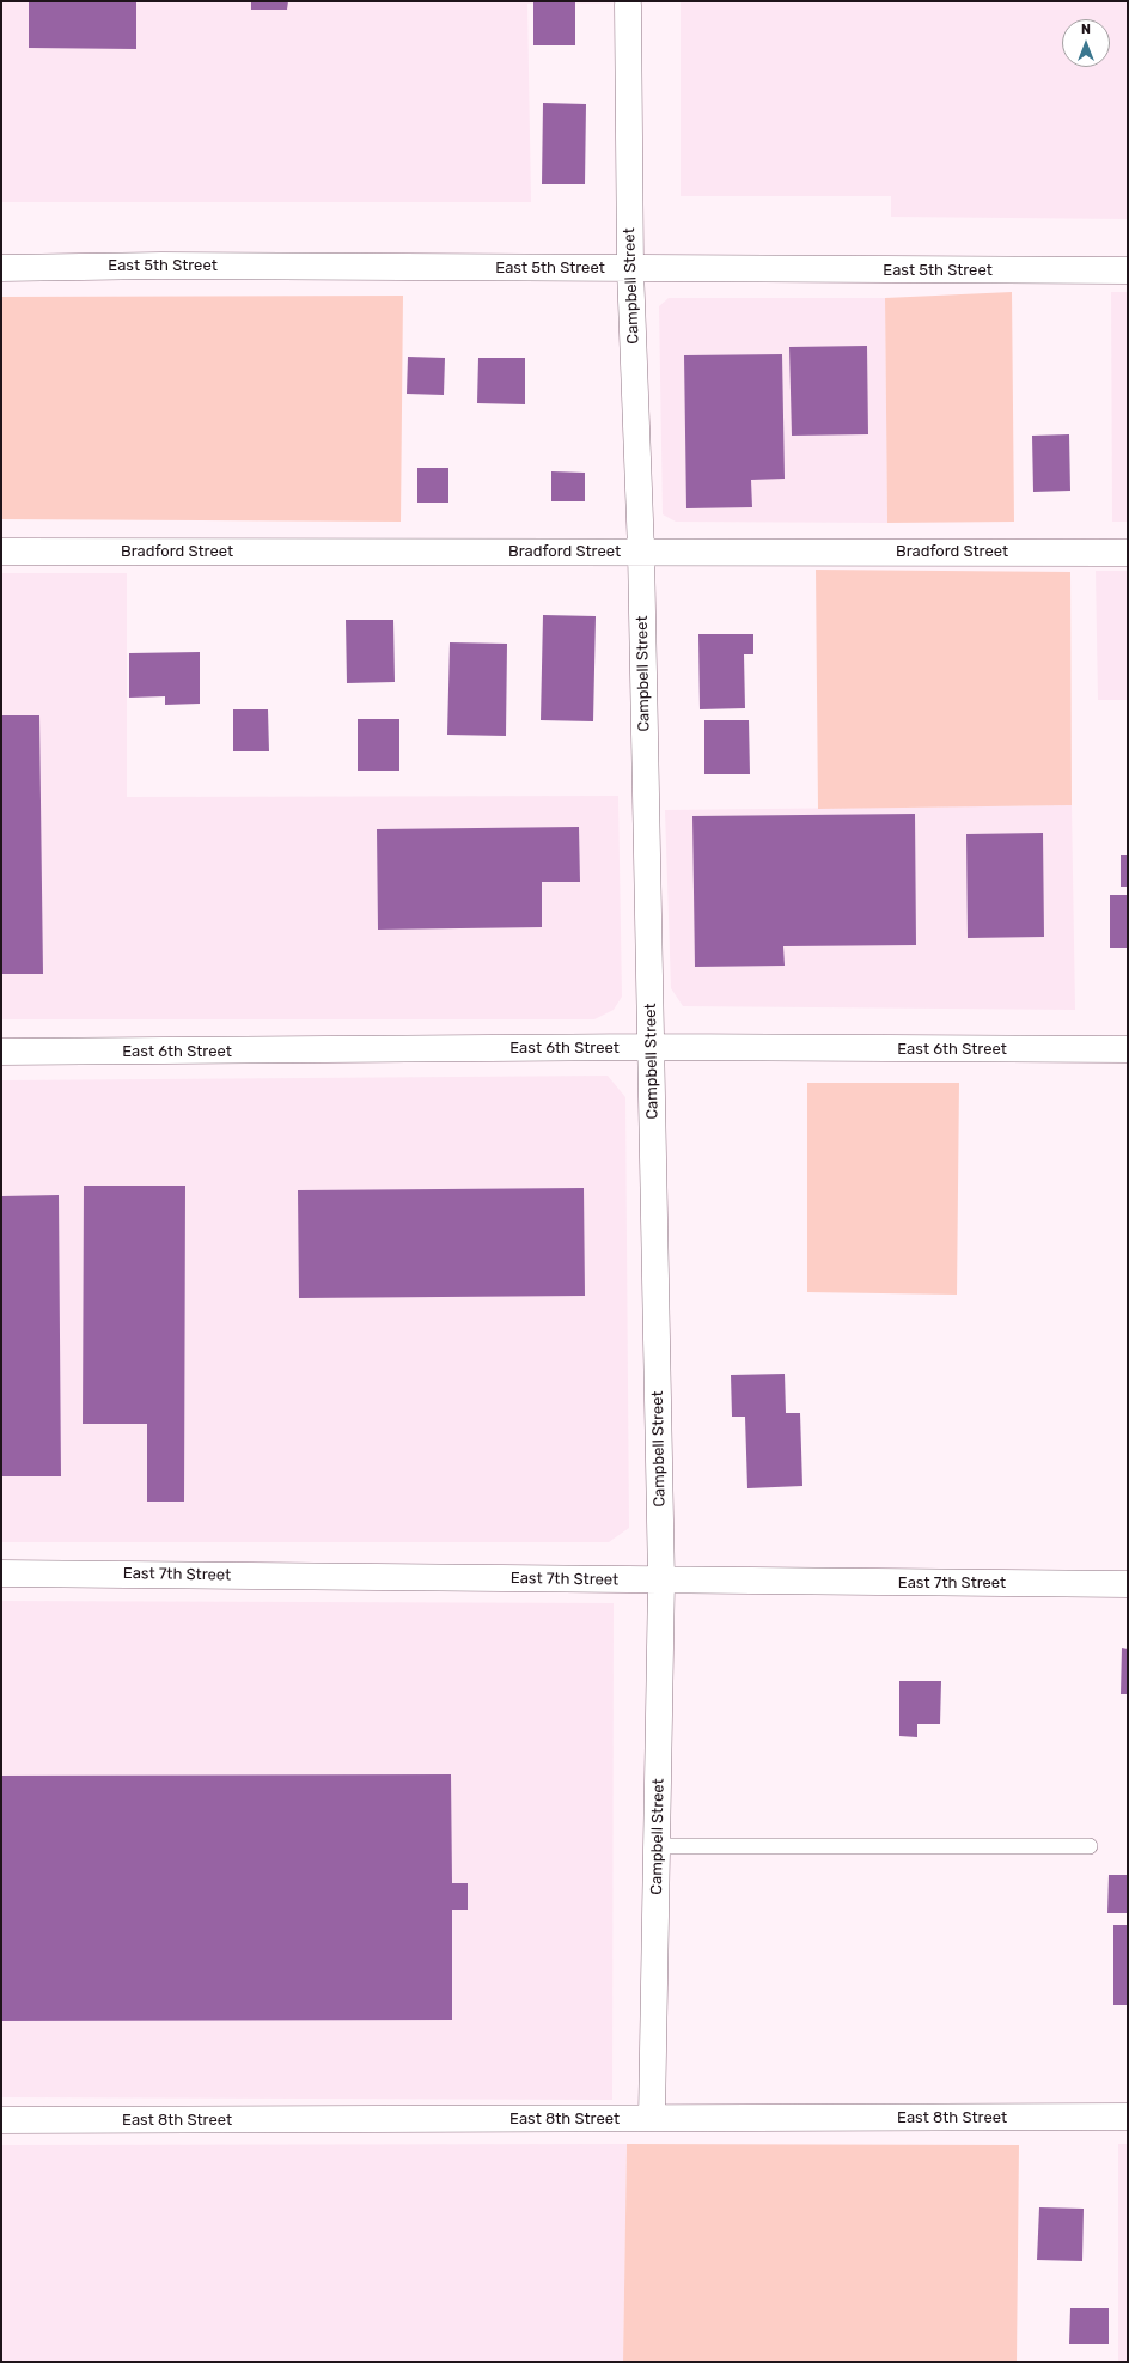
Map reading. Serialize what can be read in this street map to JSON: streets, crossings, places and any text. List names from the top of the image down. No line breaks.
{"streets":{"street":["East 5th Street","Campbell Street","Bradford Street","East 6th Street","East 7th Street","East 8th Street"]},"crossings":[["East 5th Street","Campbell Street"],["Campbell Street","Bradford Street"],["Campbell Street","East 6th Street"],["Campbell Street","East 7th Street"],["Campbell Street","East 8th Street"]],"north":"top"}
